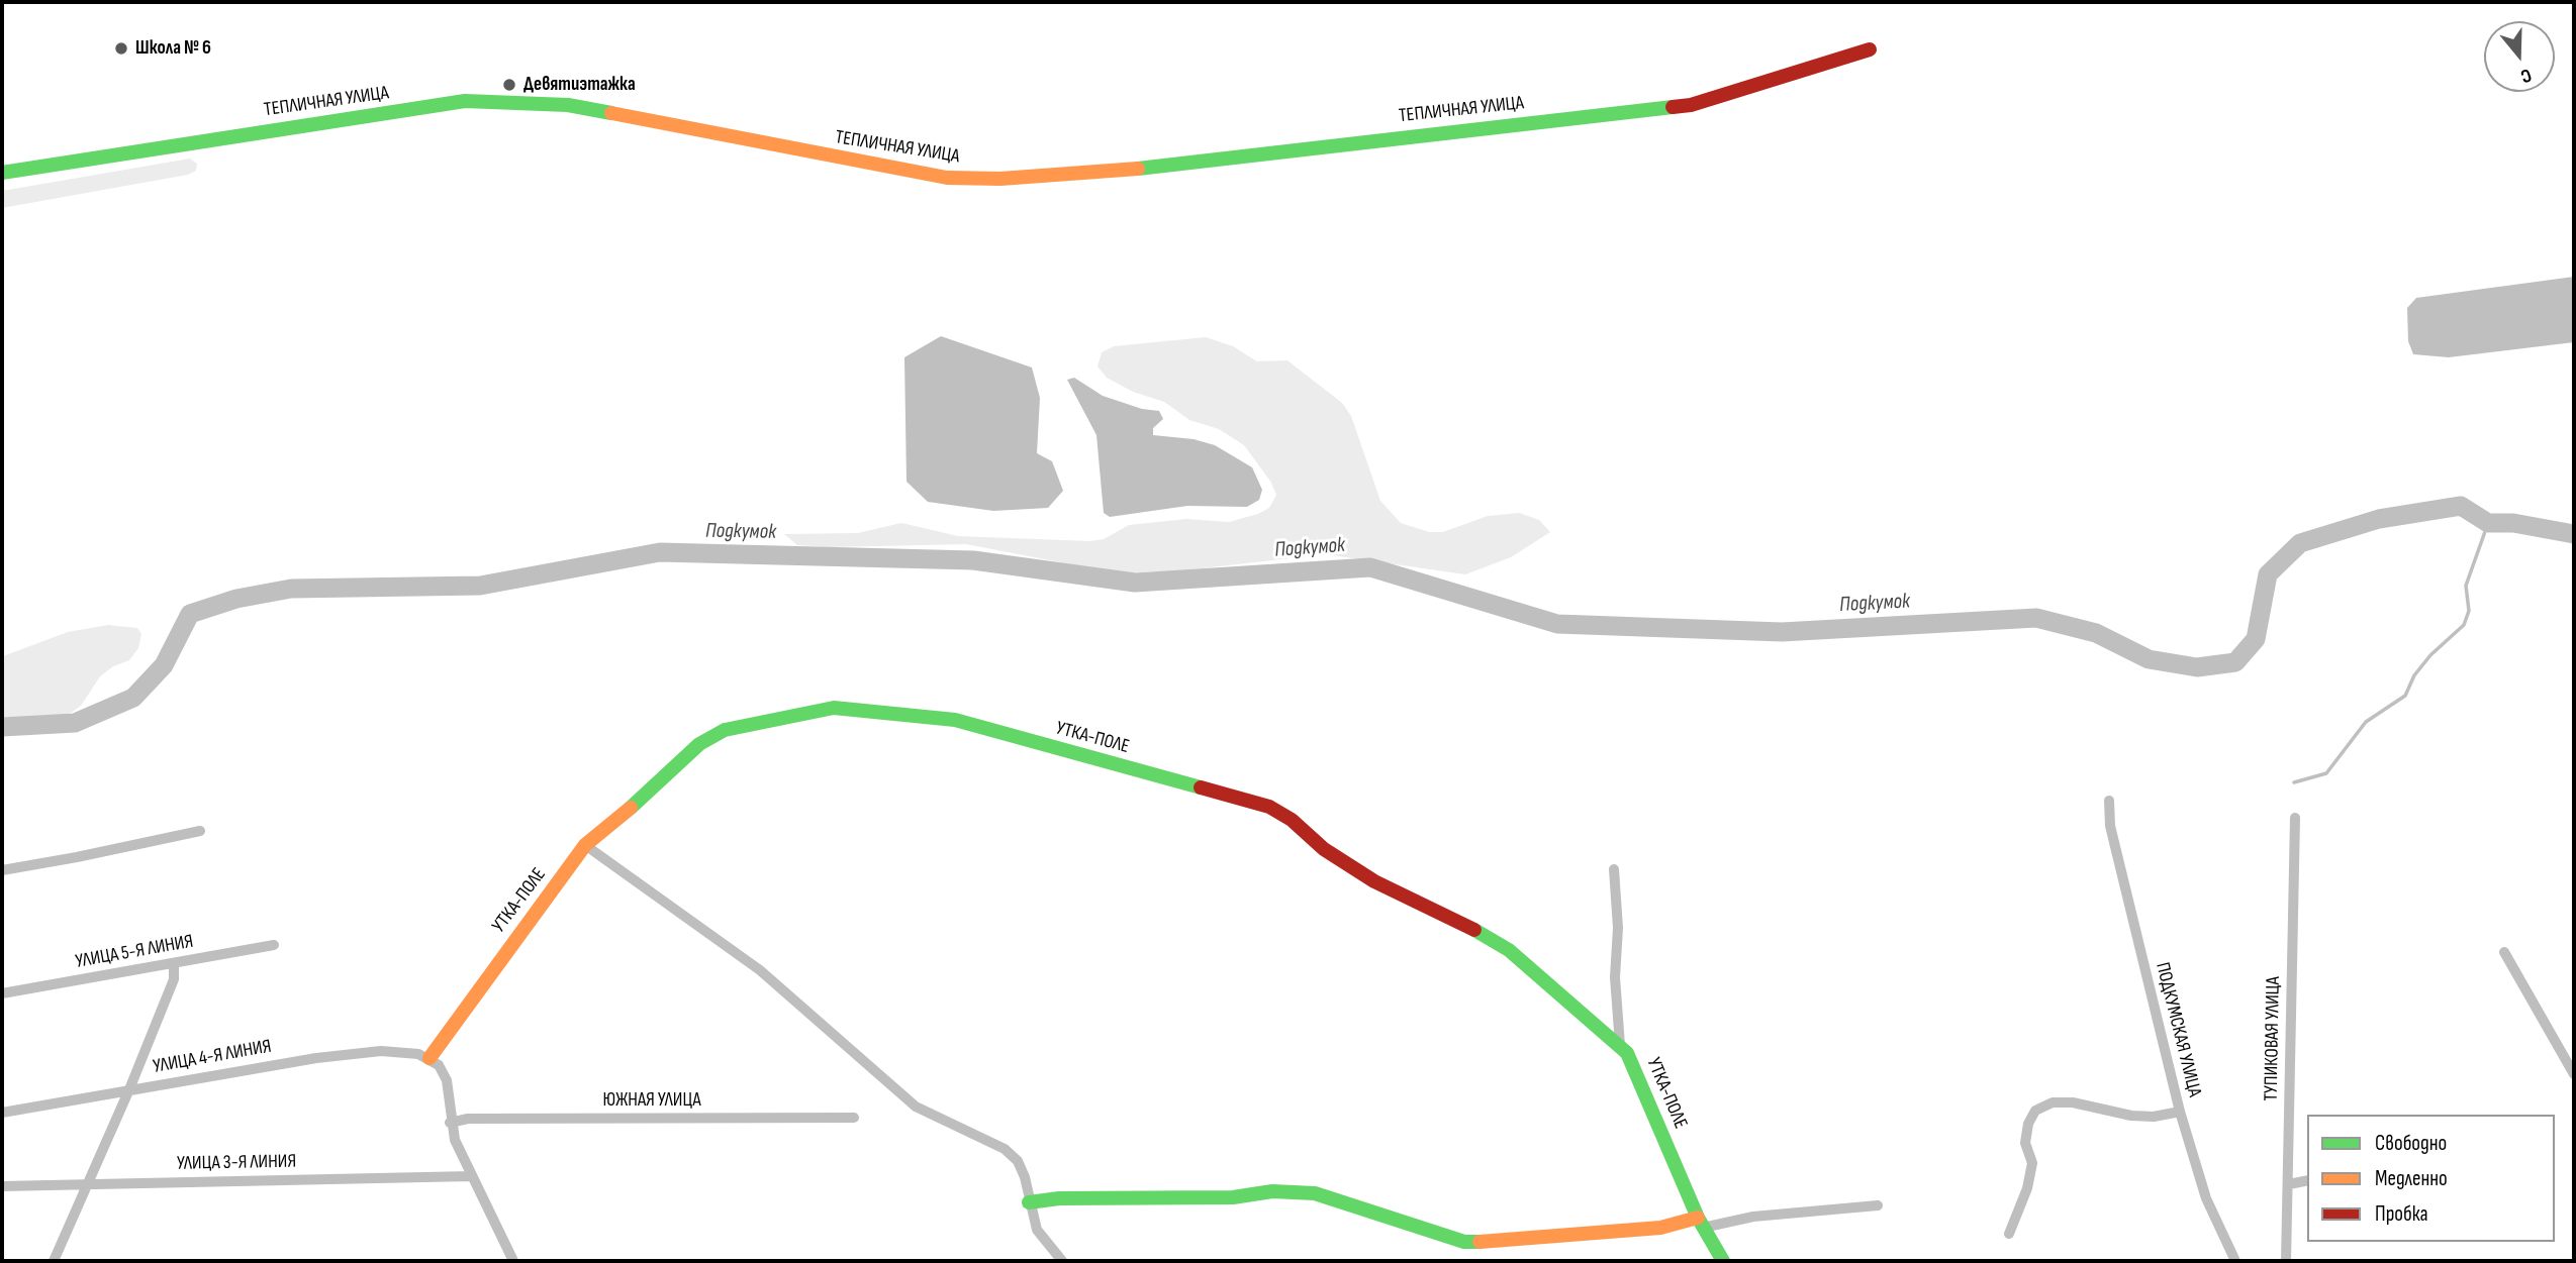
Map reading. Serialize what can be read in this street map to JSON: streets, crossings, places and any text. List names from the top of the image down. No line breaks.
{"streets":{"street":["ТЕПЛИЧНАЯ УЛИЦА","УТКА-ПОЛЕ","УЛИЦА 5-Я ЛИНИЯ","ПОДКУМСКАЯ УЛИЦА","ТУПИКОВАЯ УЛИЦА","УЛИЦА 4-Я ЛИНИЯ","ЮЖНАЯ УЛИЦА","УЛИЦА 3-Я ЛИНИЯ"]},"crossings":[["УТКА-ПОЛЕ","УЛИЦА 4-Я ЛИНИЯ"]],"water":["Подкумок"],"places":["Школа № 6","Девятиэтажка"],"legend":["Свободно","Медленно","Пробка"],"north":"bottom"}
